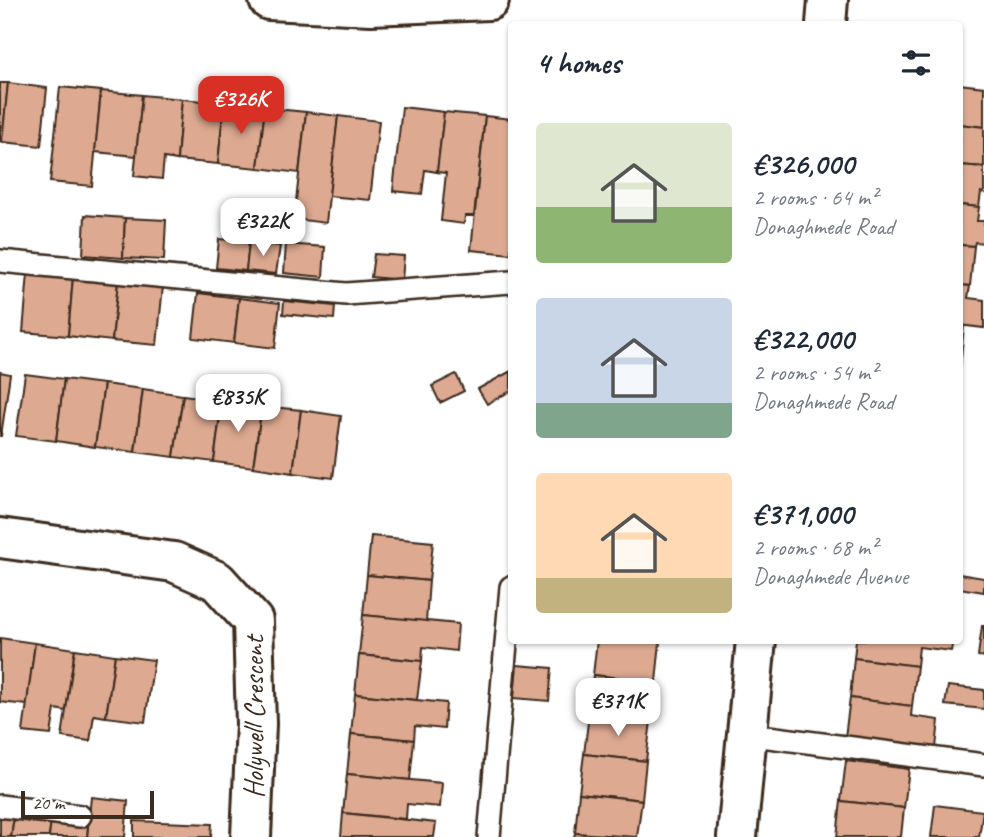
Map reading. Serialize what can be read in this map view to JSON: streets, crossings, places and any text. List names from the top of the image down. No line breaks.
{"streets":{"street":["Holywell Crescent"]},"scale_bar":"20 m","page":{"heading":"4 homes","price":["€326K","€322K","€835K","€371K"],"list":[{"name":"€326,000","note":"2 rooms · 64 m² · Donaghmede Road"},{"name":"€322,000","note":"2 rooms · 54 m² · Donaghmede Road"},{"name":"€371,000","note":"2 rooms · 68 m² · Donaghmede Avenue"}],"scale":"20 m"}}
